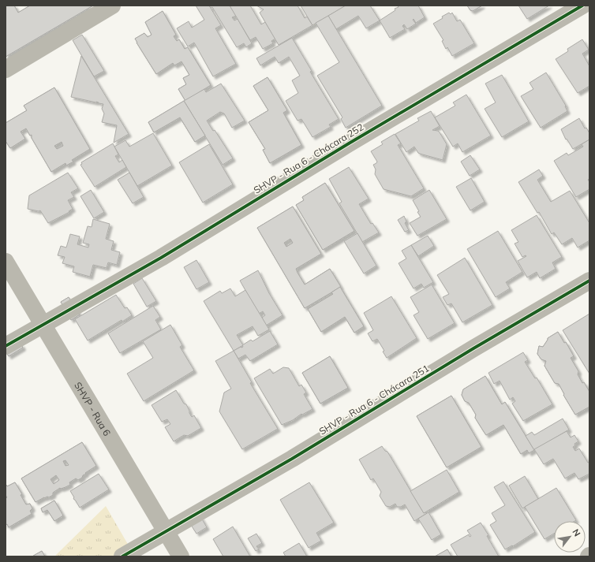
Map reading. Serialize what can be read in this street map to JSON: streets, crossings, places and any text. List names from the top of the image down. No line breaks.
{"streets":{"street":["SHVP - Rua 6 - Chácara 252","SHVP - Rua 6 - Chácara 251","SHVP - Rua 6"]},"crossings":[["SHVP - Rua 6 - Chácara 252","SHVP - Rua 6"],["SHVP - Rua 6 - Chácara 251","SHVP - Rua 6"]],"north":"top right"}
